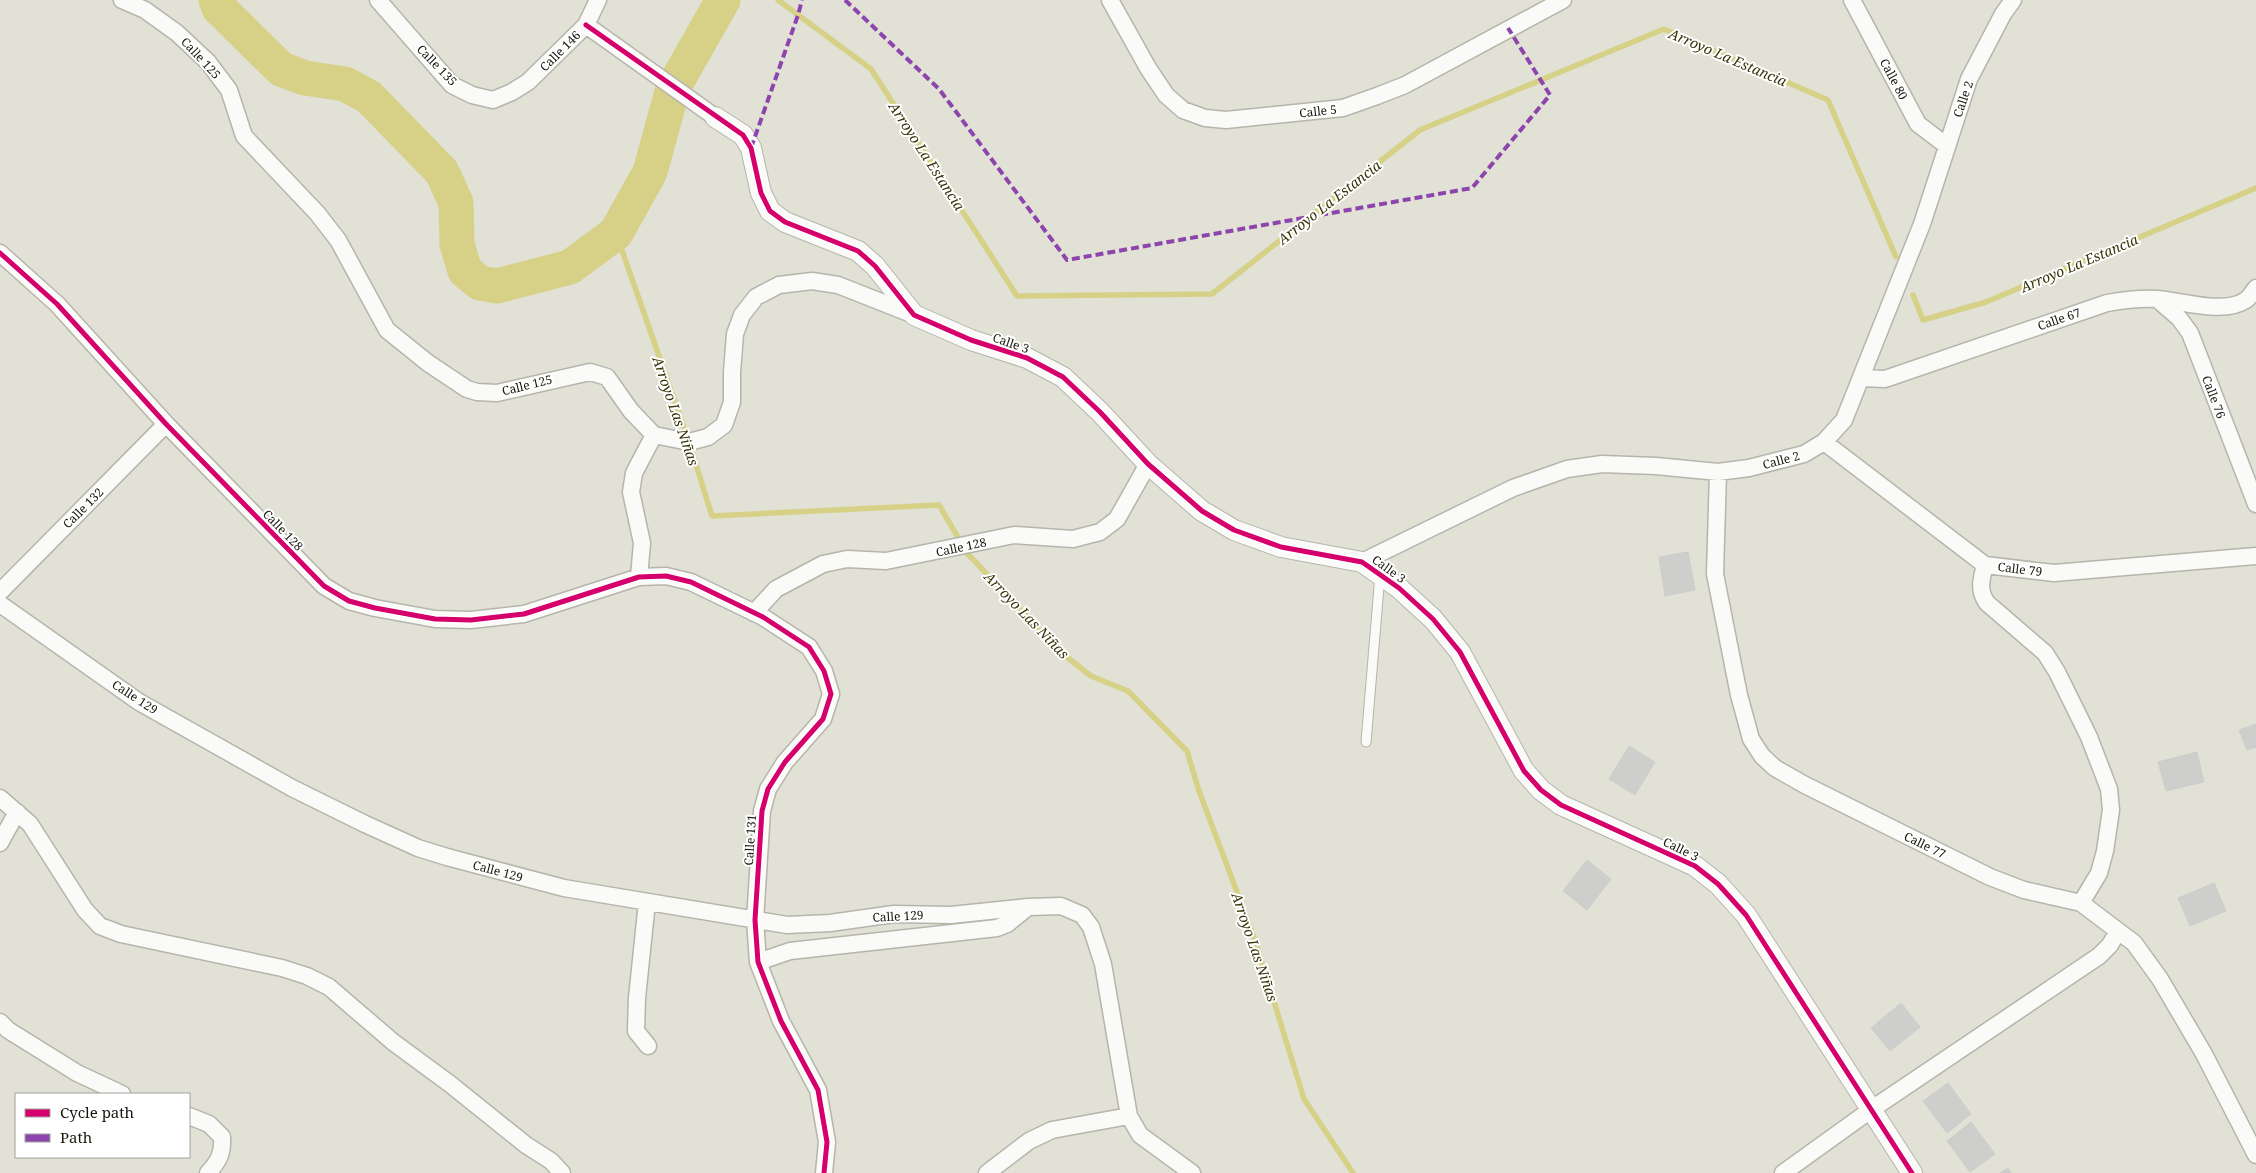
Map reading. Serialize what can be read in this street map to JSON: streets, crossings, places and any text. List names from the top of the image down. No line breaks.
{"streets":{"street":["Calle 146","Calle 125","Calle 135","Calle 80","Calle 2","Calle 5","Calle 67","Calle 3","Calle 76","Calle 132","Calle 128","Calle 79","Calle 129","Calle 131","Calle 77"]},"crossings":[["Calle 146","Calle 135"],["Calle 80","Calle 2"],["Calle 2","Calle 67"],["Calle 2","Calle 3"],["Calle 2","Calle 79"],["Calle 2","Calle 77"],["Calle 67","Calle 76"],["Calle 3","Calle 128"],["Calle 132","Calle 128"],["Calle 128","Calle 131"],["Calle 129","Calle 131"]],"water":["Arroyo La Estancia","Arroyo Las Niñas"],"legend":["Cycle path","Path"]}
